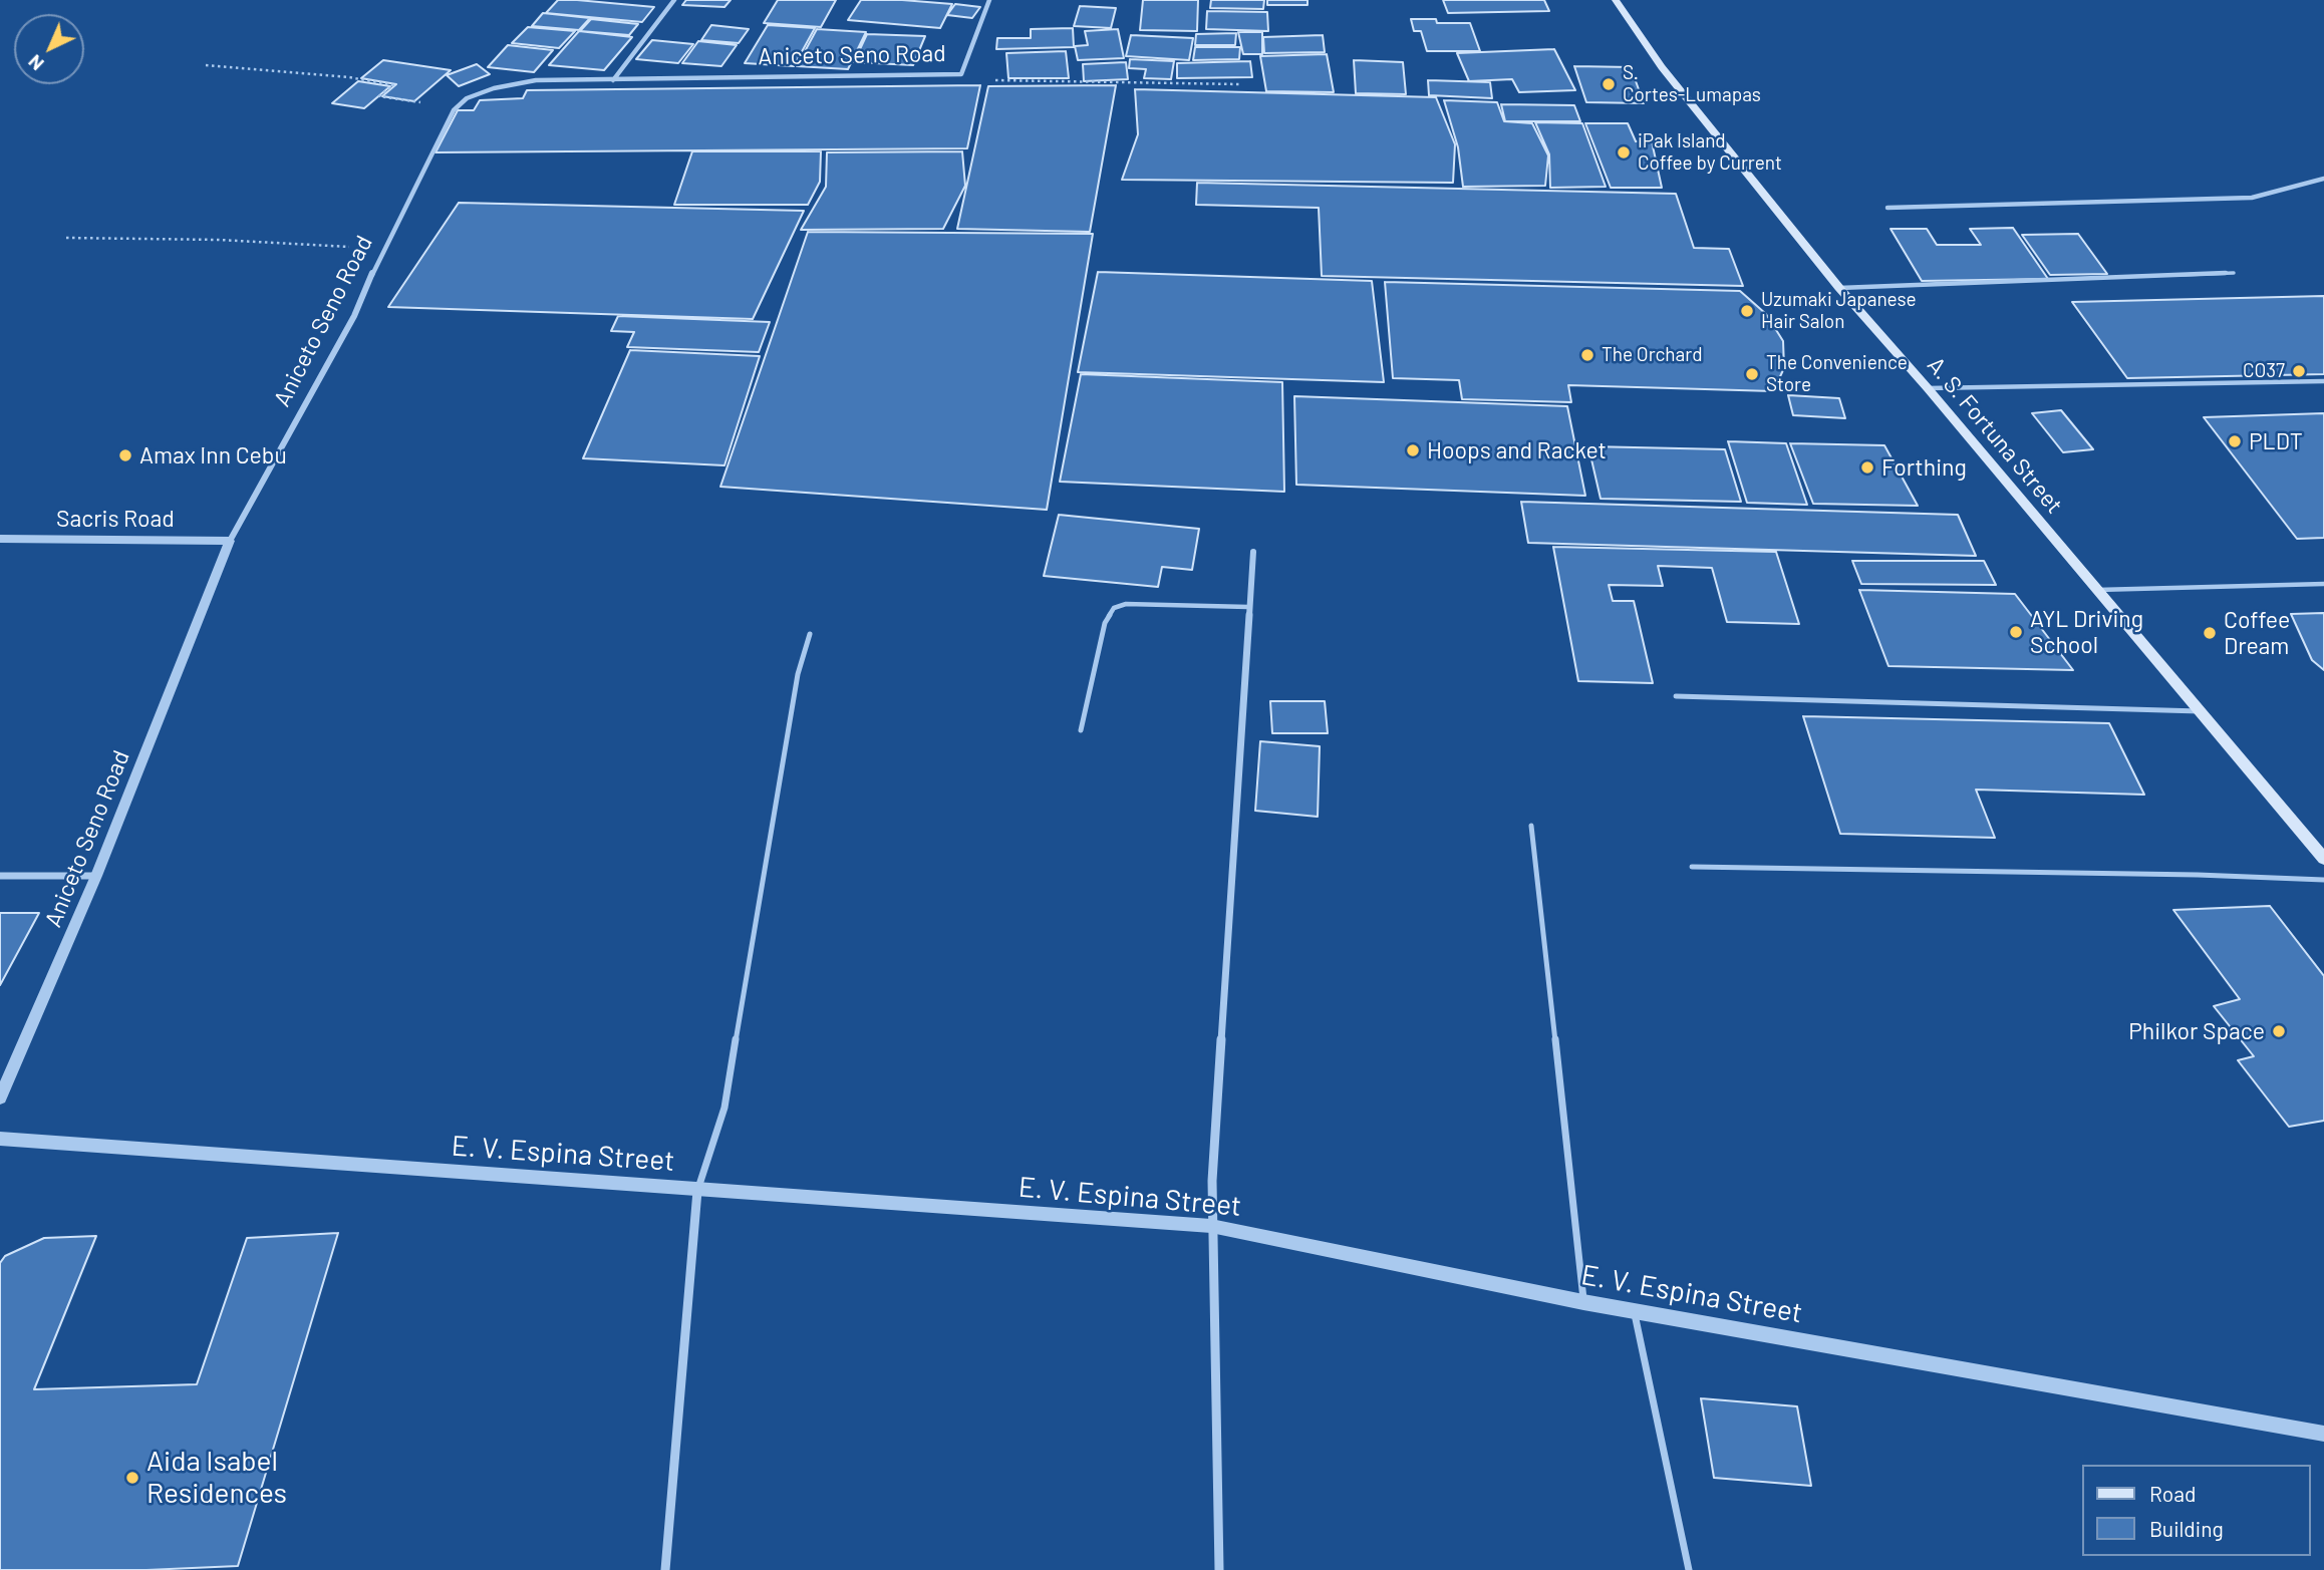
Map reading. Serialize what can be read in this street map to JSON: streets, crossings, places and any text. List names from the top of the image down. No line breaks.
{"streets":{"main road":["A. S. Fortuna Street"],"street":["Aniceto Seno Road","Sacris Road","E. V. Espina Street"]},"crossings":[["Aniceto Seno Road","Sacris Road"]],"places":["S. Cortes-Lumapas","iPak Island Coffee by Current","Uzumaki Japanese Hair Salon","The Orchard","CO37","The Convenience Store","PLDT","Hoops and Racket","Amax Inn Cebu","Forthing","AYL Driving School","Coffee Dream","Philkor Space","Aida Isabel Residences"],"legend":["Road","Building"],"north":"bottom left"}
